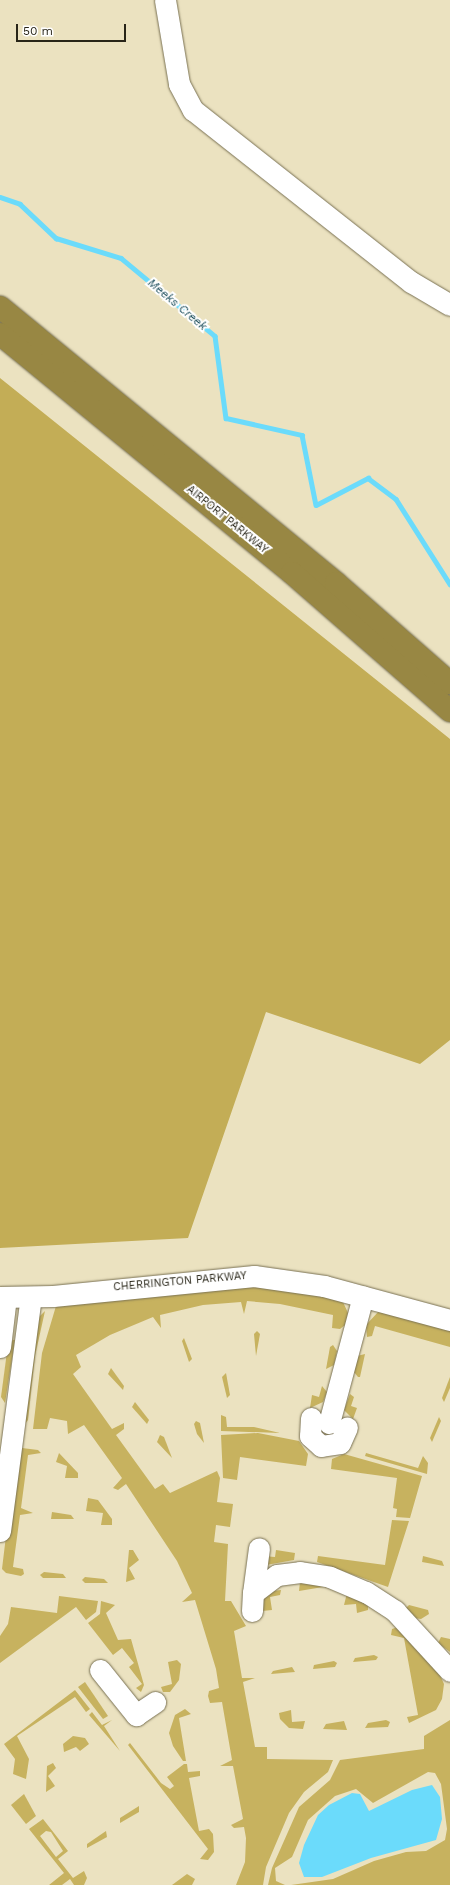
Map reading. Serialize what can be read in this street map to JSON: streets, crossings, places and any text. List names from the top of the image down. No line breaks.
{"streets":{"highway":["AIRPORT PARKWAY"],"street":["CHERRINGTON PARKWAY"]},"water":["Meeks Creek"],"scale_bar":"50 m"}
